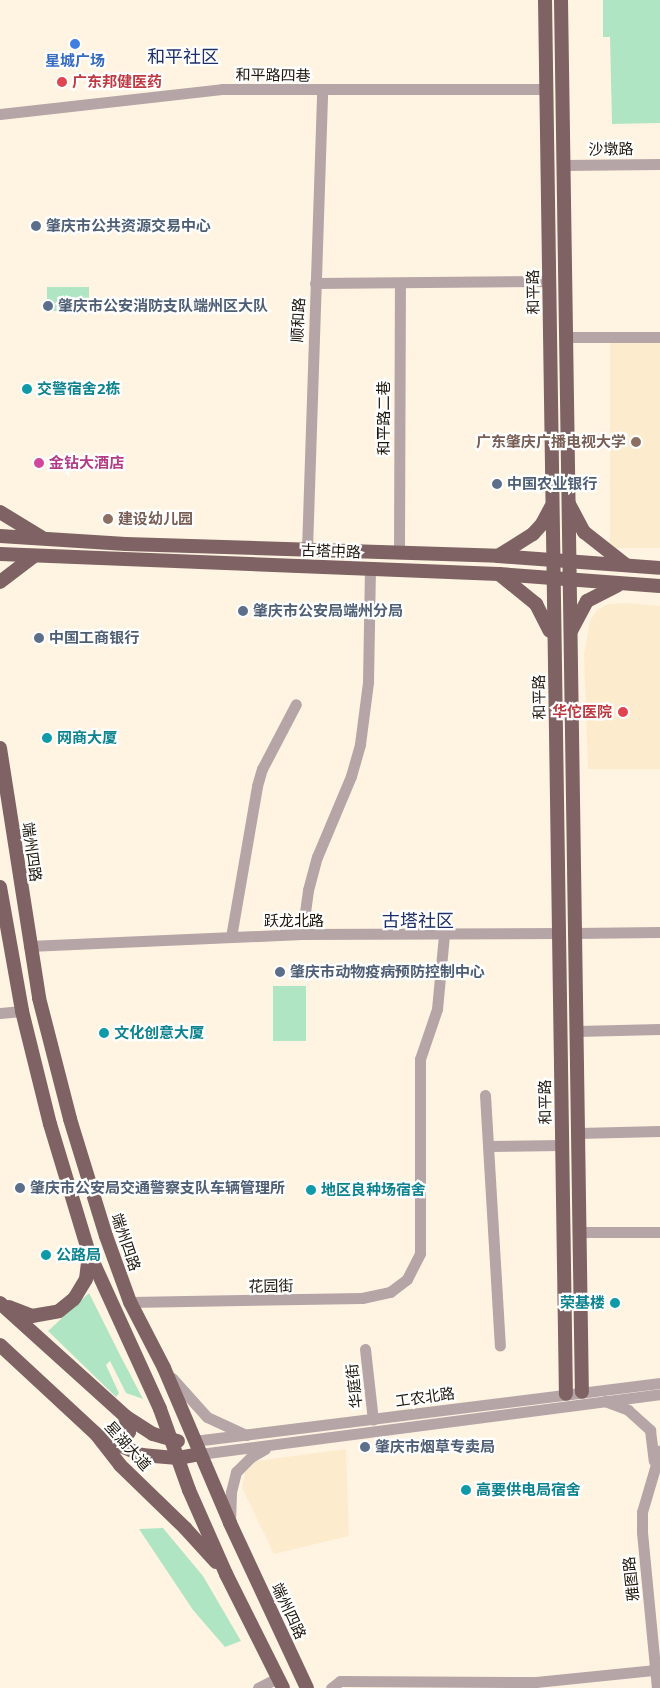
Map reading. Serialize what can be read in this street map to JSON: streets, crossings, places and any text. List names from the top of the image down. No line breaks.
{"streets":{"main road":["和平路","古塔中路","端州四路","星湖大道"],"street":["和平路四巷","沙墩路","顺和路","和平路二巷","跃龙北路","花园街","华庭街","工农北路","雅图路"]},"crossings":[["和平路四巷","和平路"],["和平路四巷","顺和路"],["沙墩路","和平路"],["和平路","古塔中路"],["和平路","跃龙北路"],["和平路","工农北路"],["顺和路","古塔中路"],["和平路二巷","古塔中路"],["端州四路","跃龙北路"],["端州四路","花园街"],["端州四路","工农北路"],["端州四路","星湖大道"],["跃龙北路","花园街"],["华庭街","工农北路"],["工农北路","星湖大道"]],"districts":["和平社区","古塔社区"],"places":["星城广场","广东邦健医药","肇庆市公共资源交易中心","肇庆市公安消防支队端州区大队","交警宿舍2栋","广东肇庆广播电视大学","金钻大酒店","中国农业银行","建设幼儿园","肇庆市公安局端州分局","中国工商银行","华佗医院","网商大厦","肇庆市动物疫病预防控制中心","文化创意大厦","肇庆市公安局交通警察支队车辆管理所","地区良种场宿舍","公路局","荣基楼","肇庆市烟草专卖局","高要供电局宿舍"]}
